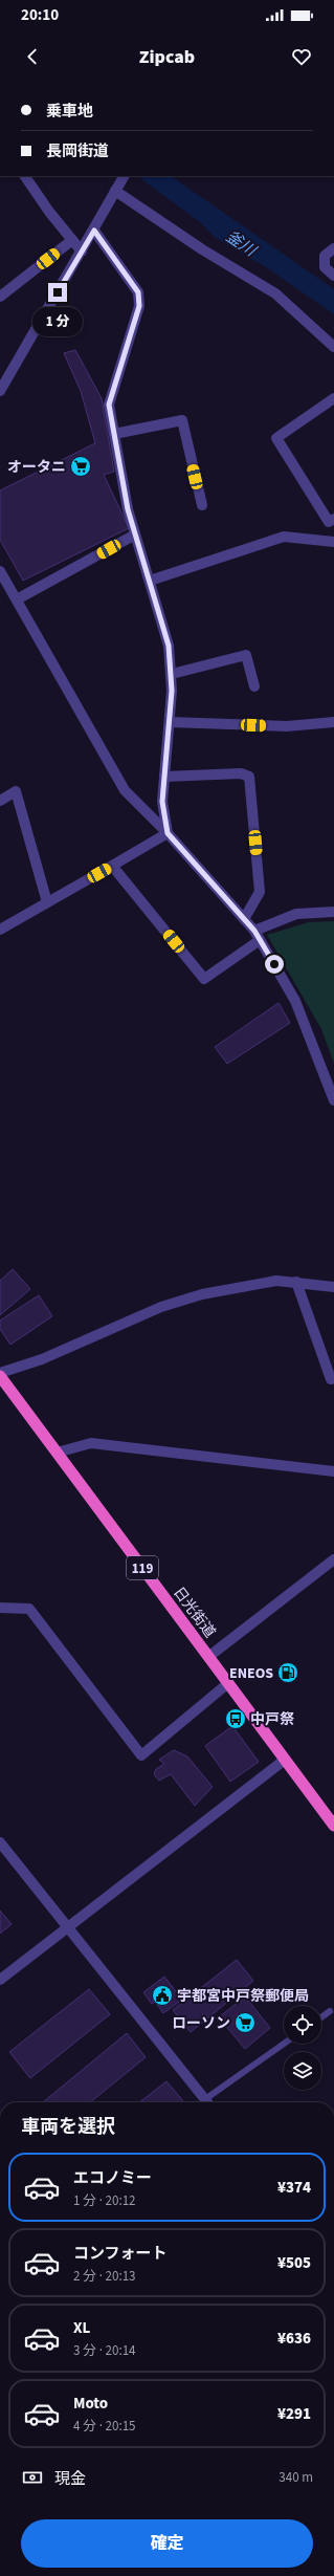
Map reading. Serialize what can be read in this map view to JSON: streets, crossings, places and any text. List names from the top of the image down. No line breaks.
{"streets":{"highway":["119","日光街道"]},"water":["釜川"],"places":{"supermarket":["オータニ","ローソン"],"fuel station":["ENEOS"],"bus stop":["中戸祭"],"public building":["宇都宮中戸祭郵便局"]},"page":{"status":"20:10","header":"Zipcab","banner":["乗車地","長岡街道"],"bubble":"1 分","heading":"車両を選択","list":[{"name":"エコノミー","note":"1 分 · 20:12","value":"¥374"},{"name":"コンフォート","note":"2 分 · 20:13","value":"¥505"},{"name":"XL","note":"3 分 · 20:14","value":"¥636"},{"name":"Moto","note":"4 分 · 20:15","value":"¥291"}],"pay":["現金","340 m"],"buttons":"確定"}}
